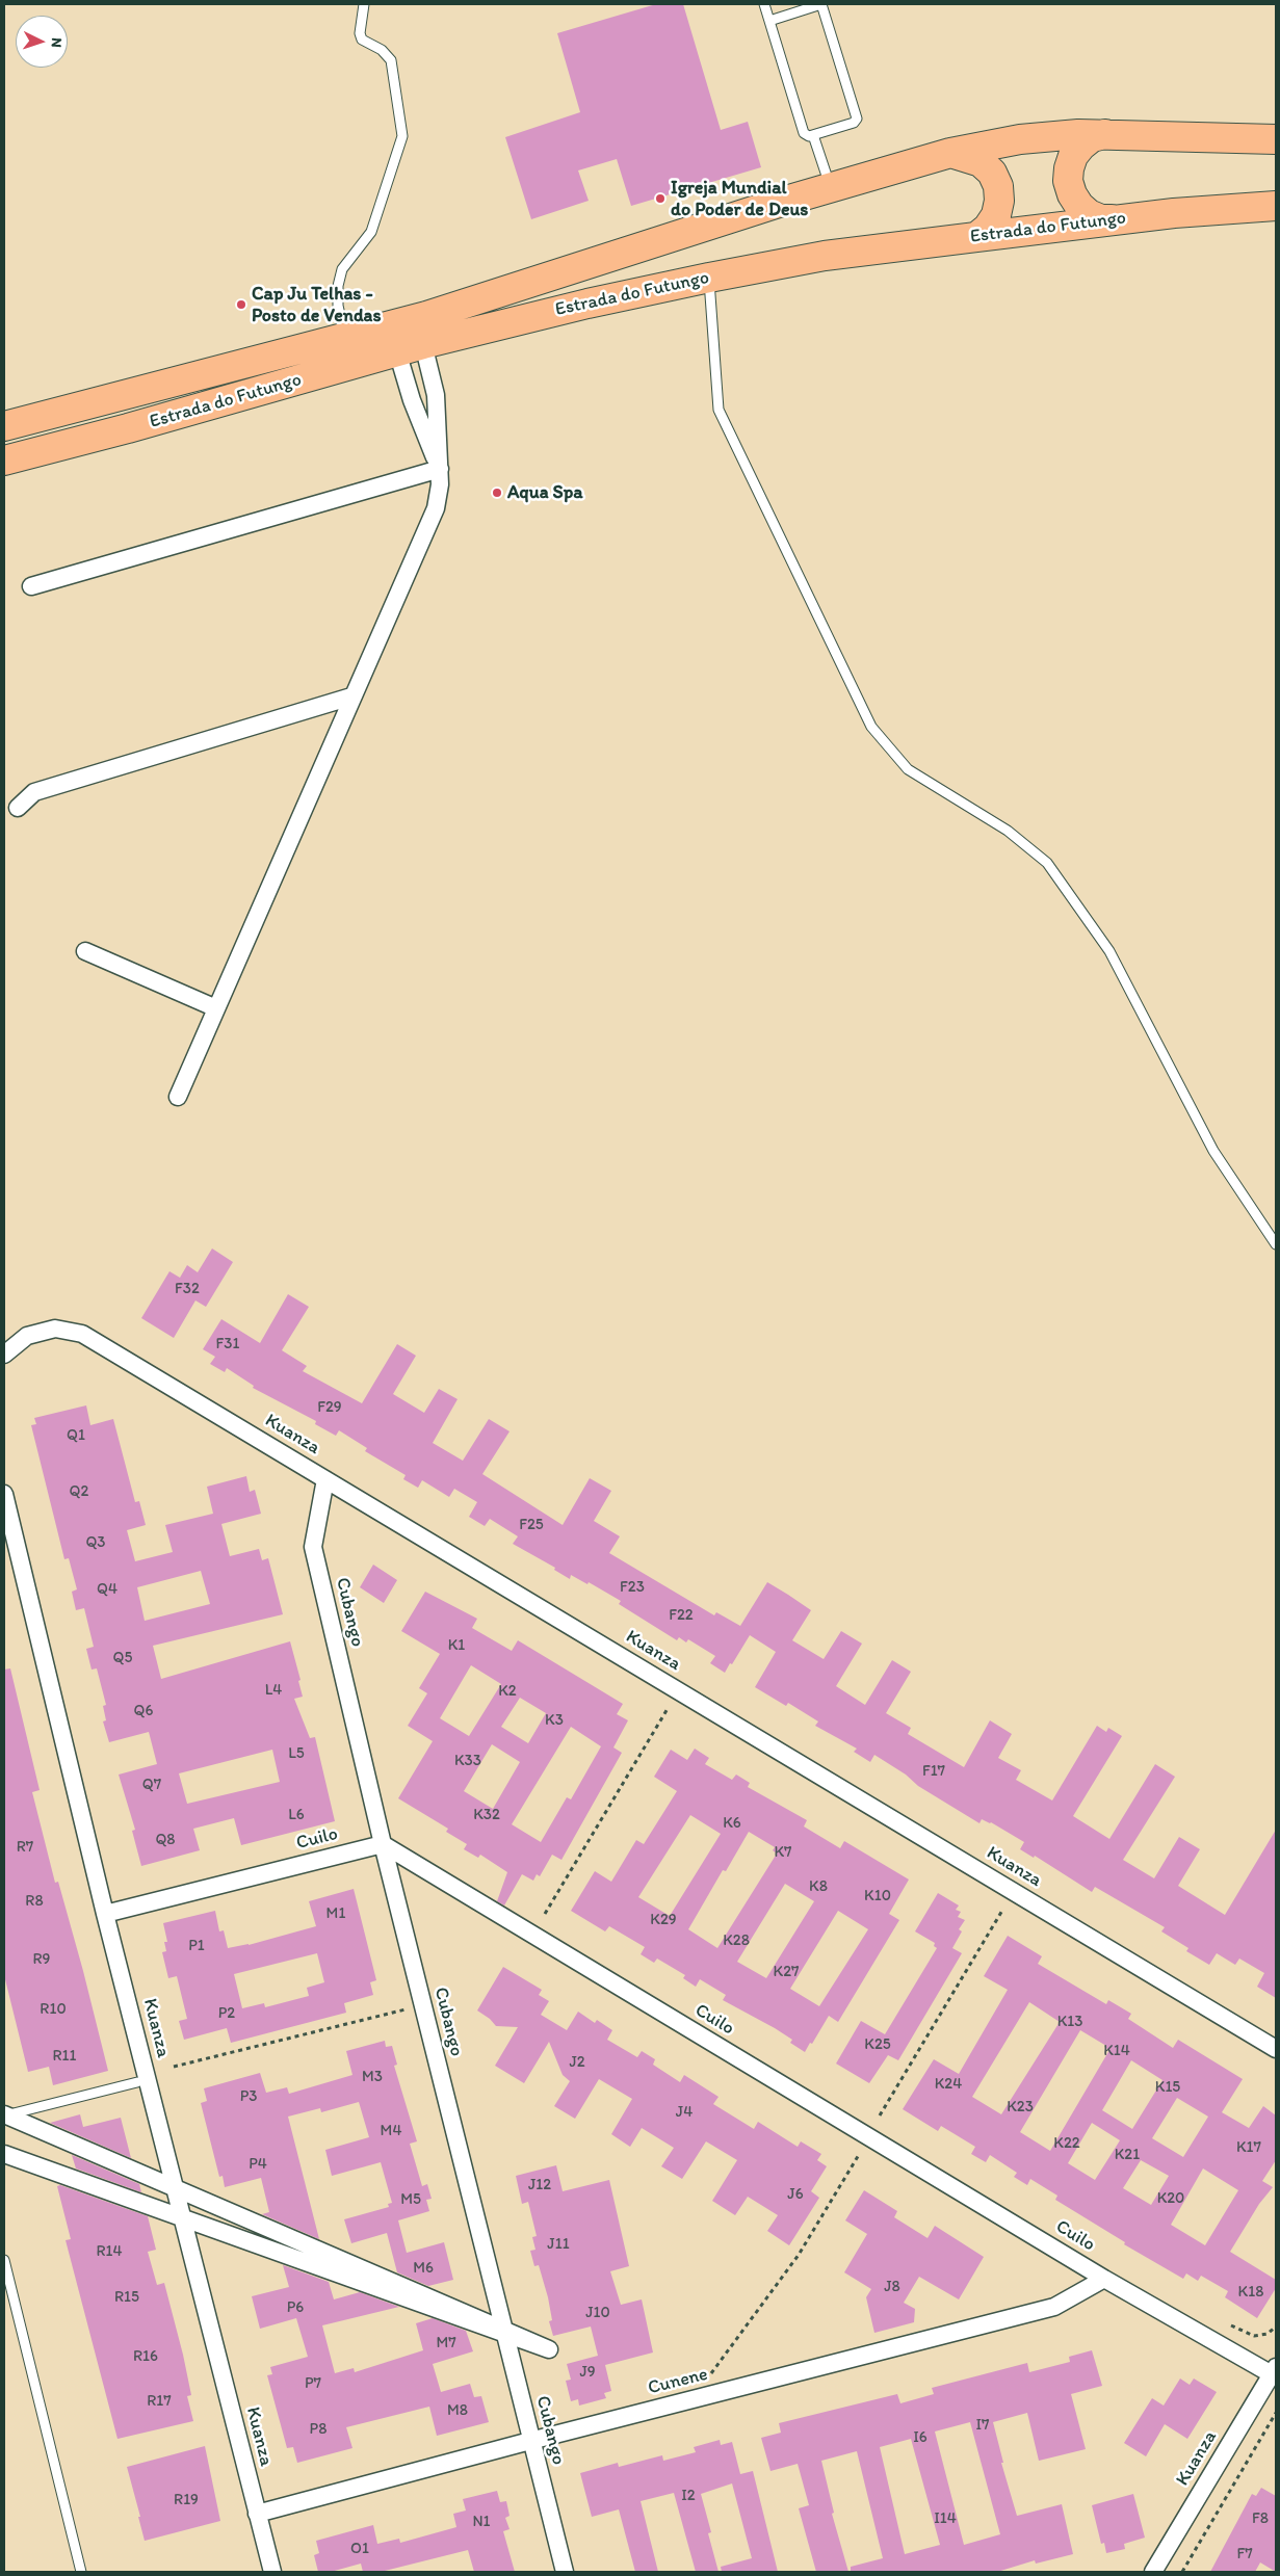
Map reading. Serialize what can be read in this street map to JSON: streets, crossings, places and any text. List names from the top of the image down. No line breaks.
{"streets":{"highway":["Estrada do Futungo"],"street":["Kuanza","Cubango","Cuilo","Cunene"]},"crossings":[["Kuanza","Cubango"],["Kuanza","Cuilo"],["Kuanza","Cunene"],["Cubango","Cuilo"],["Cubango","Cunene"],["Cuilo","Cunene"]],"places":["Igreja Mundial do Poder de Deus","Cap Ju Telhas - Posto de Vendas","Aqua Spa"],"house_numbers":["F32","F31","F29","Q1","Q2","F25","Q3","F23","Q4","F22","K1","Q5","L4","K2","Q6","K3","L5","K33","F17","Q7","L6","K32","K6","Q8","R7","K7","K8","K10","R8","M1","K29","K28","P1","R9","K27","R10","P2","K13","K25","K14","R11","J2","M3","K24","K15","P3","K23","J4","M4","K22","K17","K21","P4","J12","J6","K20","M5","J11","R14","M6","J8","K18","R15","P6","J10","M7","R16","J9","P7","R17","M8","I7","P8","I6","I2","R19","I14","F8","N1","O1","F7"],"north":"right"}
